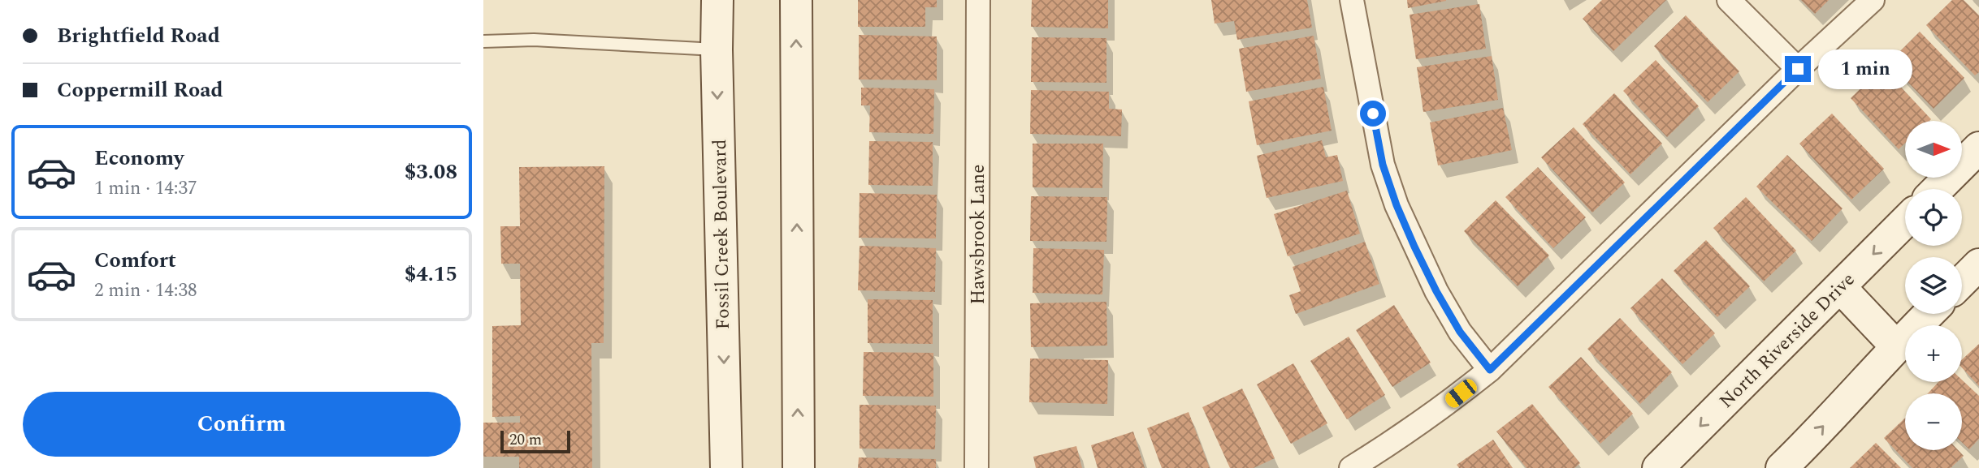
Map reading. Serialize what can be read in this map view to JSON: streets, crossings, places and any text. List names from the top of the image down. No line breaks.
{"streets":{"main road":["Fossil Creek Boulevard","North Riverside Drive"],"street":["Hawsbrook Lane"]},"scale_bar":"20 m","north":"right","page":{"banner":["Brightfield Road","Coppermill Road"],"bubble":"1 min","map_buttons":["+","−"],"list":[{"name":"Economy","note":"1 min · 14:37","value":"$3.08"},{"name":"Comfort","note":"2 min · 14:38","value":"$4.15"}],"buttons":"Confirm","scale":"20 m"}}
